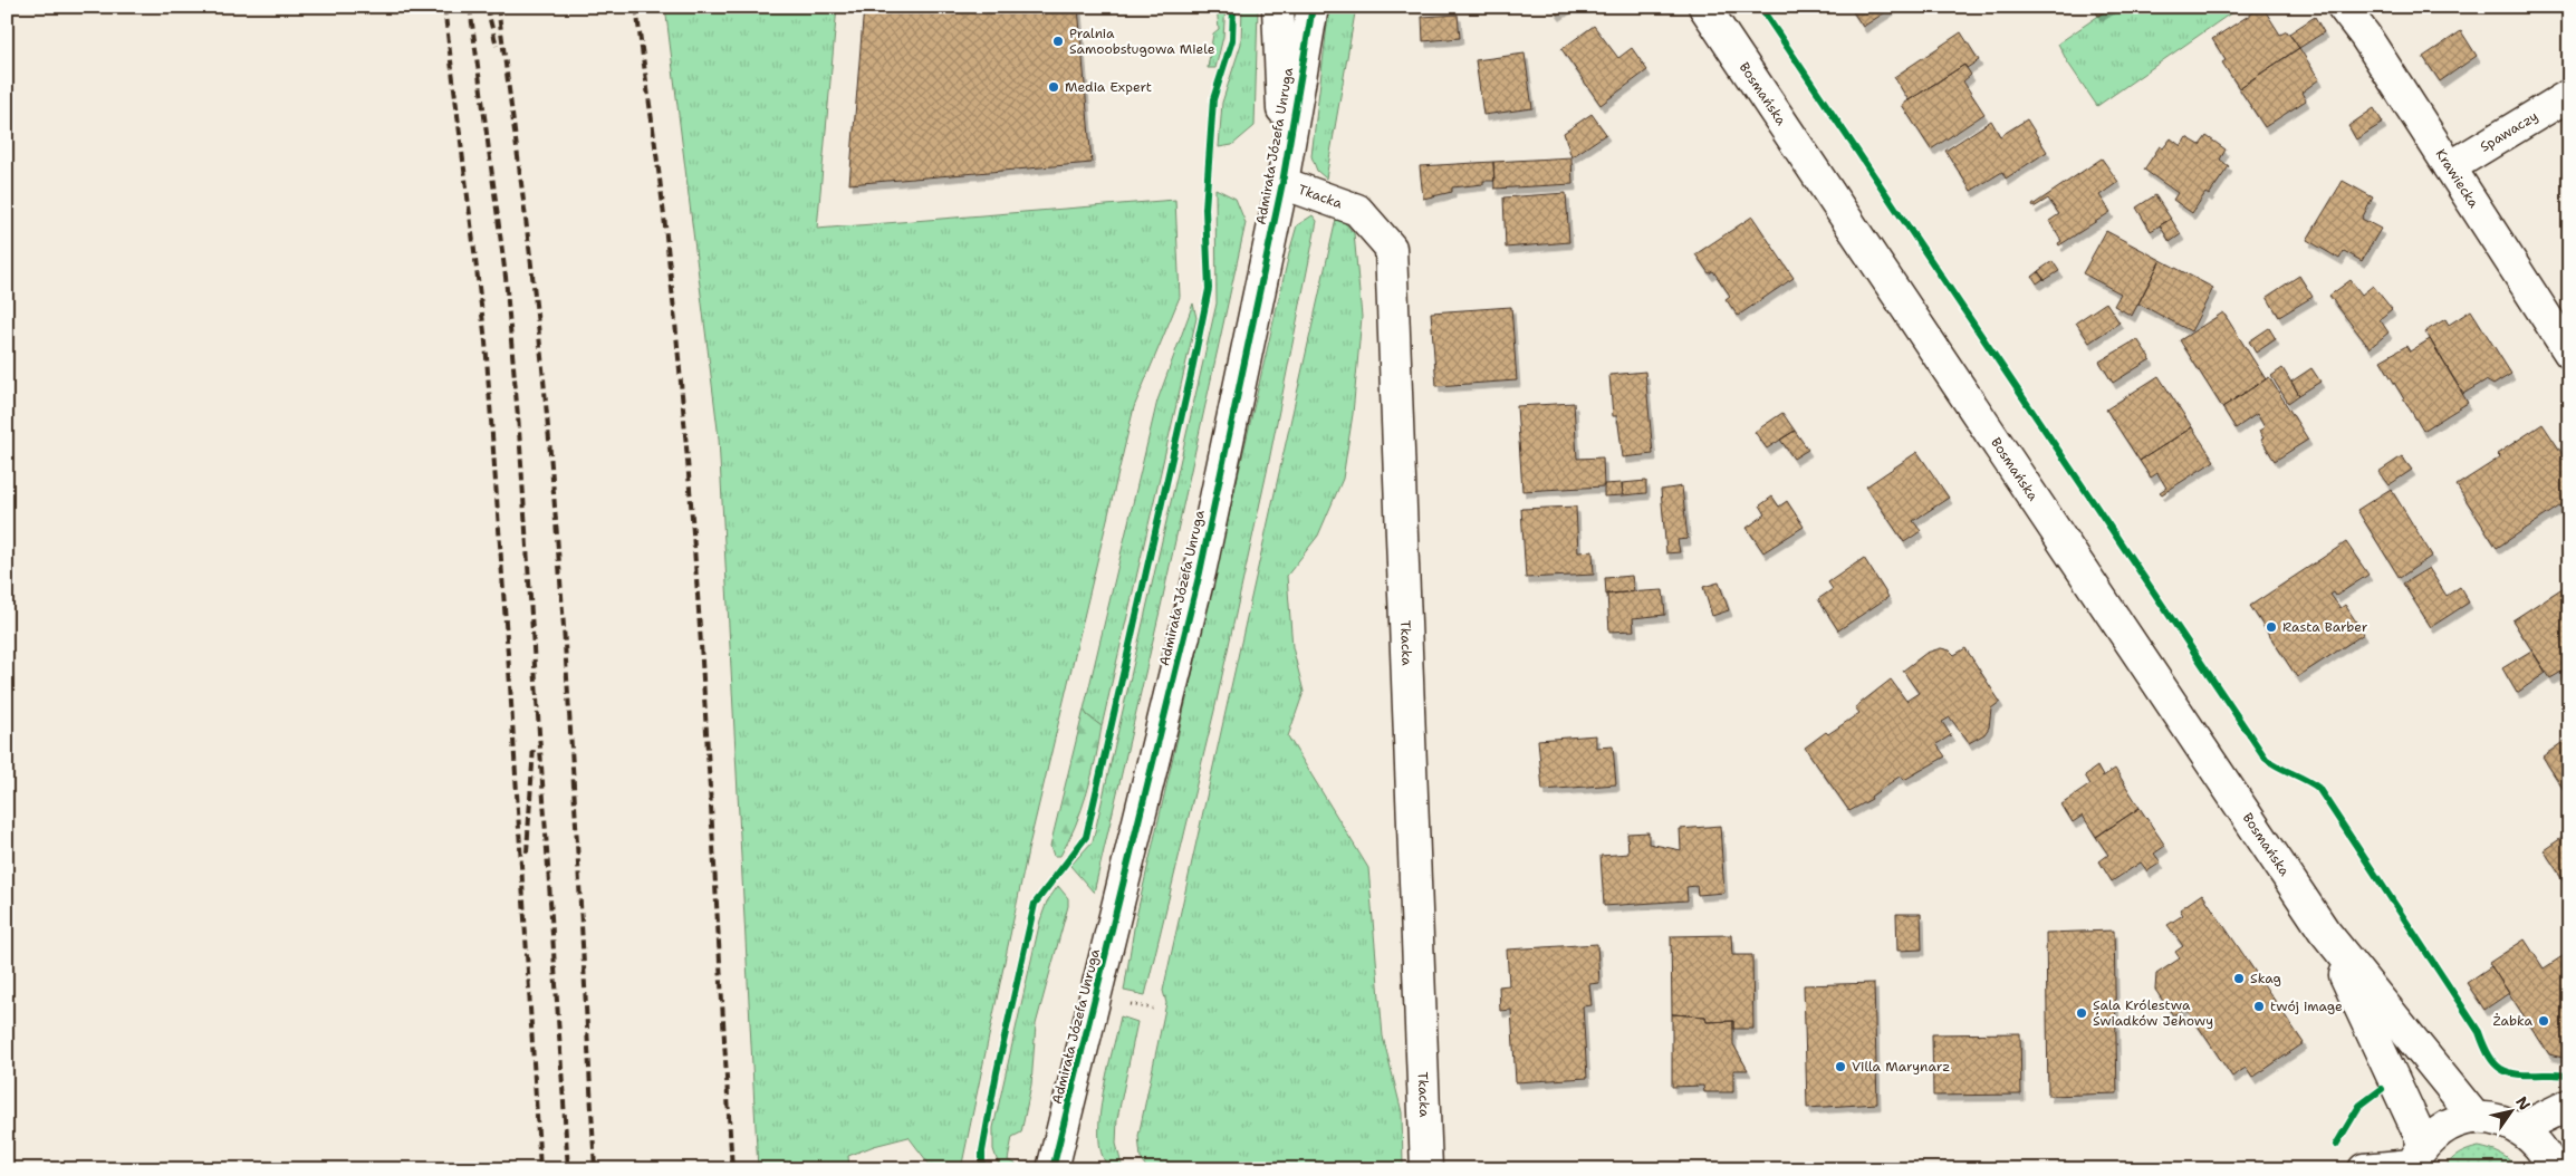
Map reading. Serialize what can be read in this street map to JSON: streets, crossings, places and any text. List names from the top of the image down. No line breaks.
{"streets":{"street":["Bosmańska","Spawaczy","Admirała Józefa Unruga","Krawiecka","Tkacka"]},"crossings":[["Spawaczy","Krawiecka"],["Admirała Józefa Unruga","Tkacka"]],"places":["Pralnia Samoobsługowa Miele","Media Expert","Rasta Barber","Skag","twój image","Sala Królestwa Świadków Jehowy","Żabka","Villa Marynarz"],"north":"top right"}
